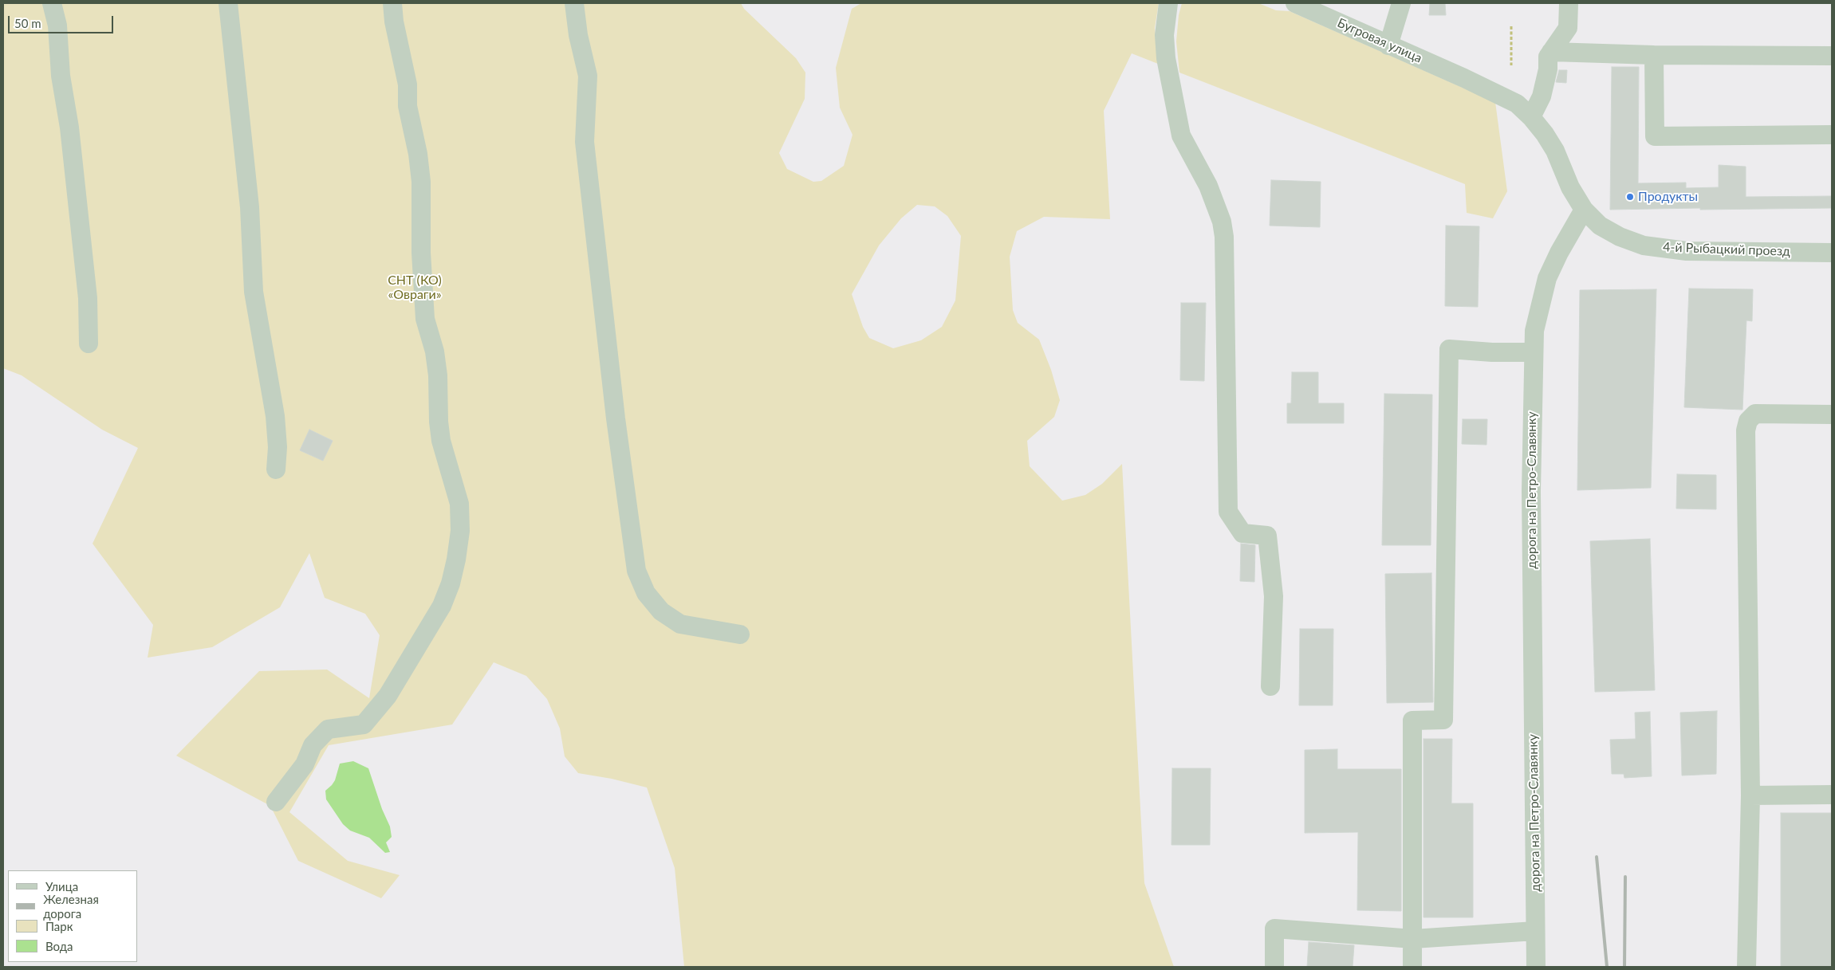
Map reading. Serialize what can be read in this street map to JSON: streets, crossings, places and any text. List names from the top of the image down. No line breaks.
{"streets":{"street":["Бугровая улица","4-й Рыбацкий проезд","дорога на Петро-Славянку"]},"crossings":[["4-й Рыбацкий проезд","дорога на Петро-Славянку"]],"parks":["СНТ (КО) «Овраги»"],"places":["Продукты"],"legend":["Улица","Железная дорога","Парк","Вода"],"scale_bar":"50 m"}
